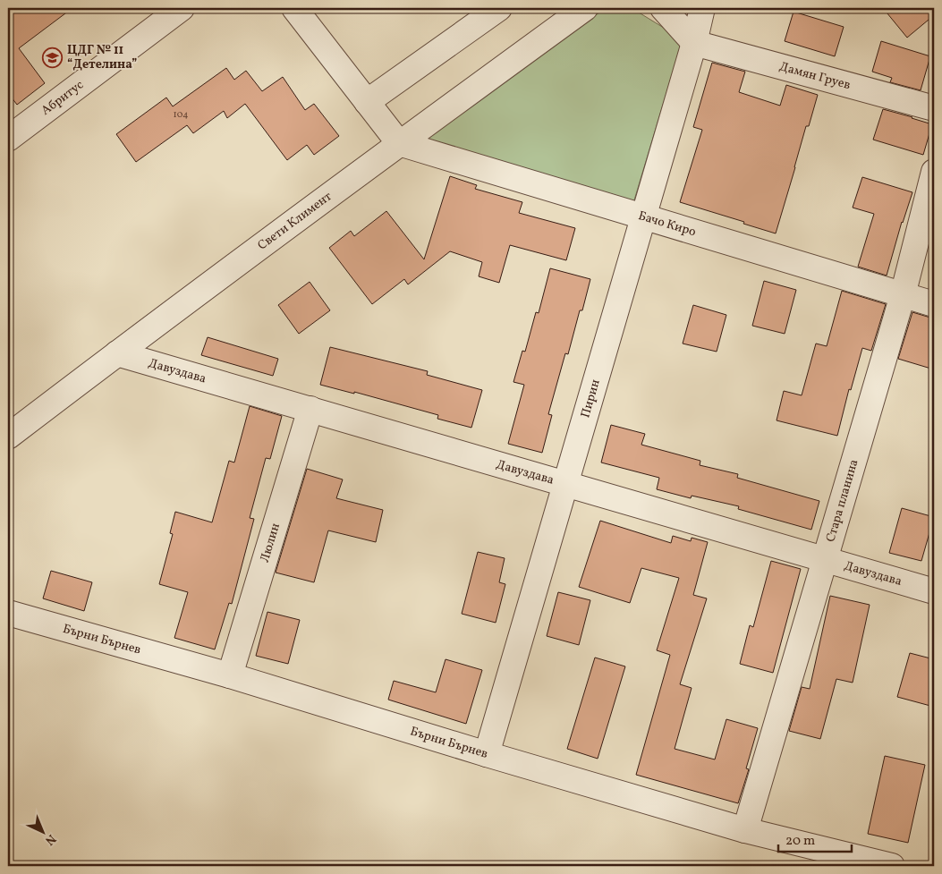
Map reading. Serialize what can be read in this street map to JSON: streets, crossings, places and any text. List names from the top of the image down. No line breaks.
{"streets":{"street":["Дамян Груев","Абритус","Свети Климент","Бачо Киро","Давуздава","Пирин","Стара планина","Люлин","Бърни Бърнев"]},"crossings":[["Дамян Груев","Пирин"],["Свети Климент","Бачо Киро"],["Свети Климент","Давуздава"],["Бачо Киро","Пирин"],["Бачо Киро","Стара планина"],["Давуздава","Пирин"],["Давуздава","Стара планина"],["Давуздава","Люлин"],["Пирин","Бърни Бърнев"],["Стара планина","Бърни Бърнев"],["Люлин","Бърни Бърнев"]],"places":{"school or university":["ЦДГ № 11 “Детелина”"]},"house_numbers":["104"],"scale_bar":"20 m","north":"bottom right"}
